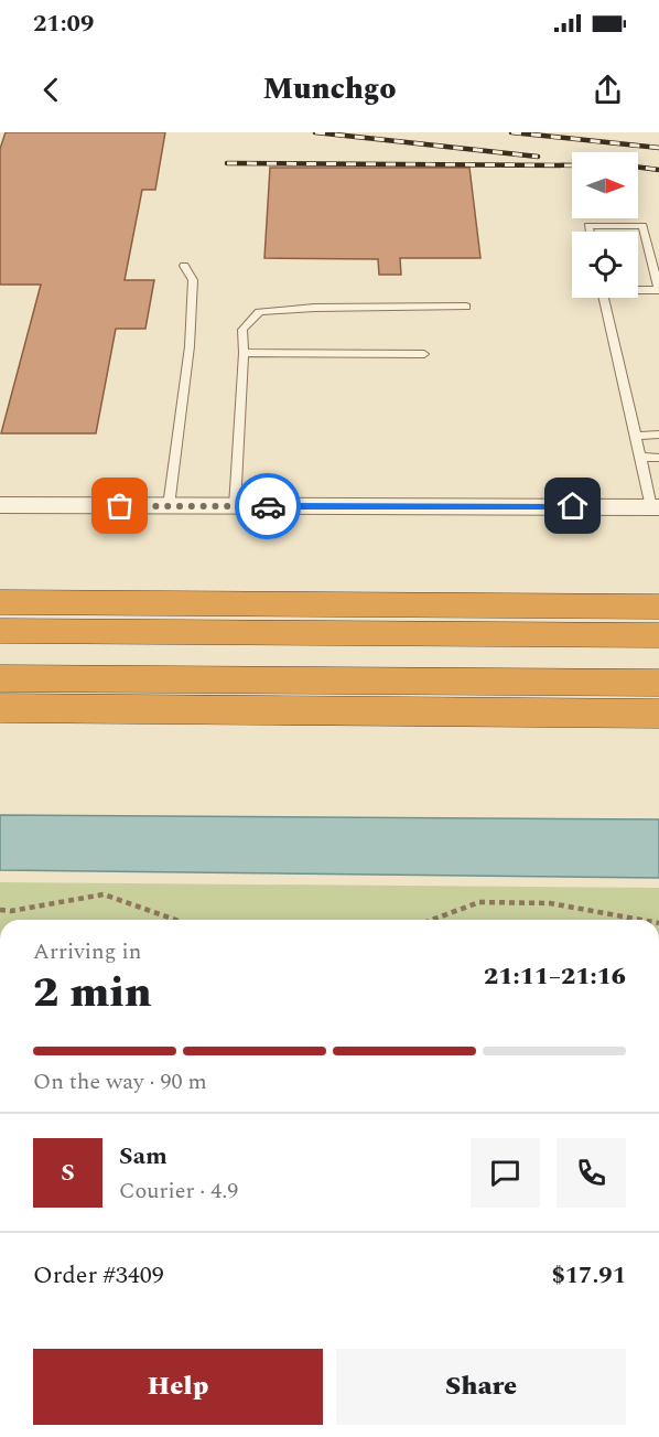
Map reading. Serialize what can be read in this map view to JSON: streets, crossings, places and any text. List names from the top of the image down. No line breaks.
{"north":"right","page":{"status":"21:09","header":"Munchgo","heading":["2 min","Arriving in","21:11–21:16"],"panel":["Sam","Courier · 4.9","Order #3409","$17.91"],"bar":"On the way · 90 m","round":"S","buttons":["Help","Share"]}}
